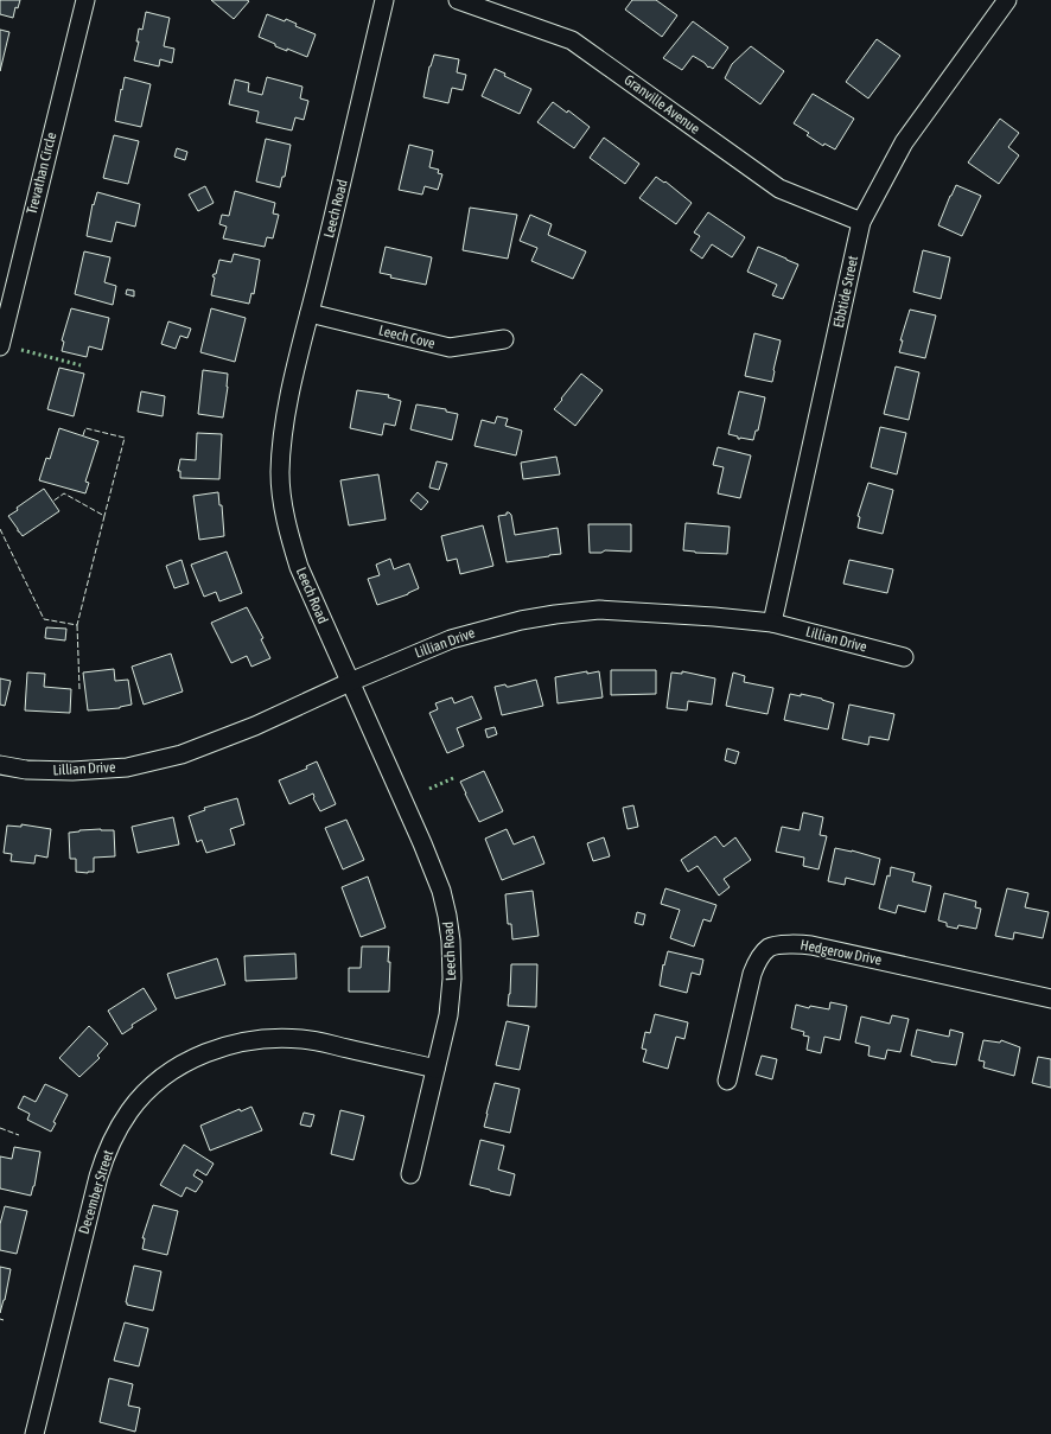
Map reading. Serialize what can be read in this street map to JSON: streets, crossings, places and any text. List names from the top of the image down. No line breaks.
{"streets":{"street":["Granville Avenue","Trevathan Circle","Leech Road","Ebbtide Street","Leech Cove","Lillian Drive","Hedgerow Drive","December Street"]},"crossings":[["Granville Avenue","Ebbtide Street"],["Leech Road","Leech Cove"],["Leech Road","Lillian Drive"],["Leech Road","December Street"],["Ebbtide Street","Lillian Drive"]]}
